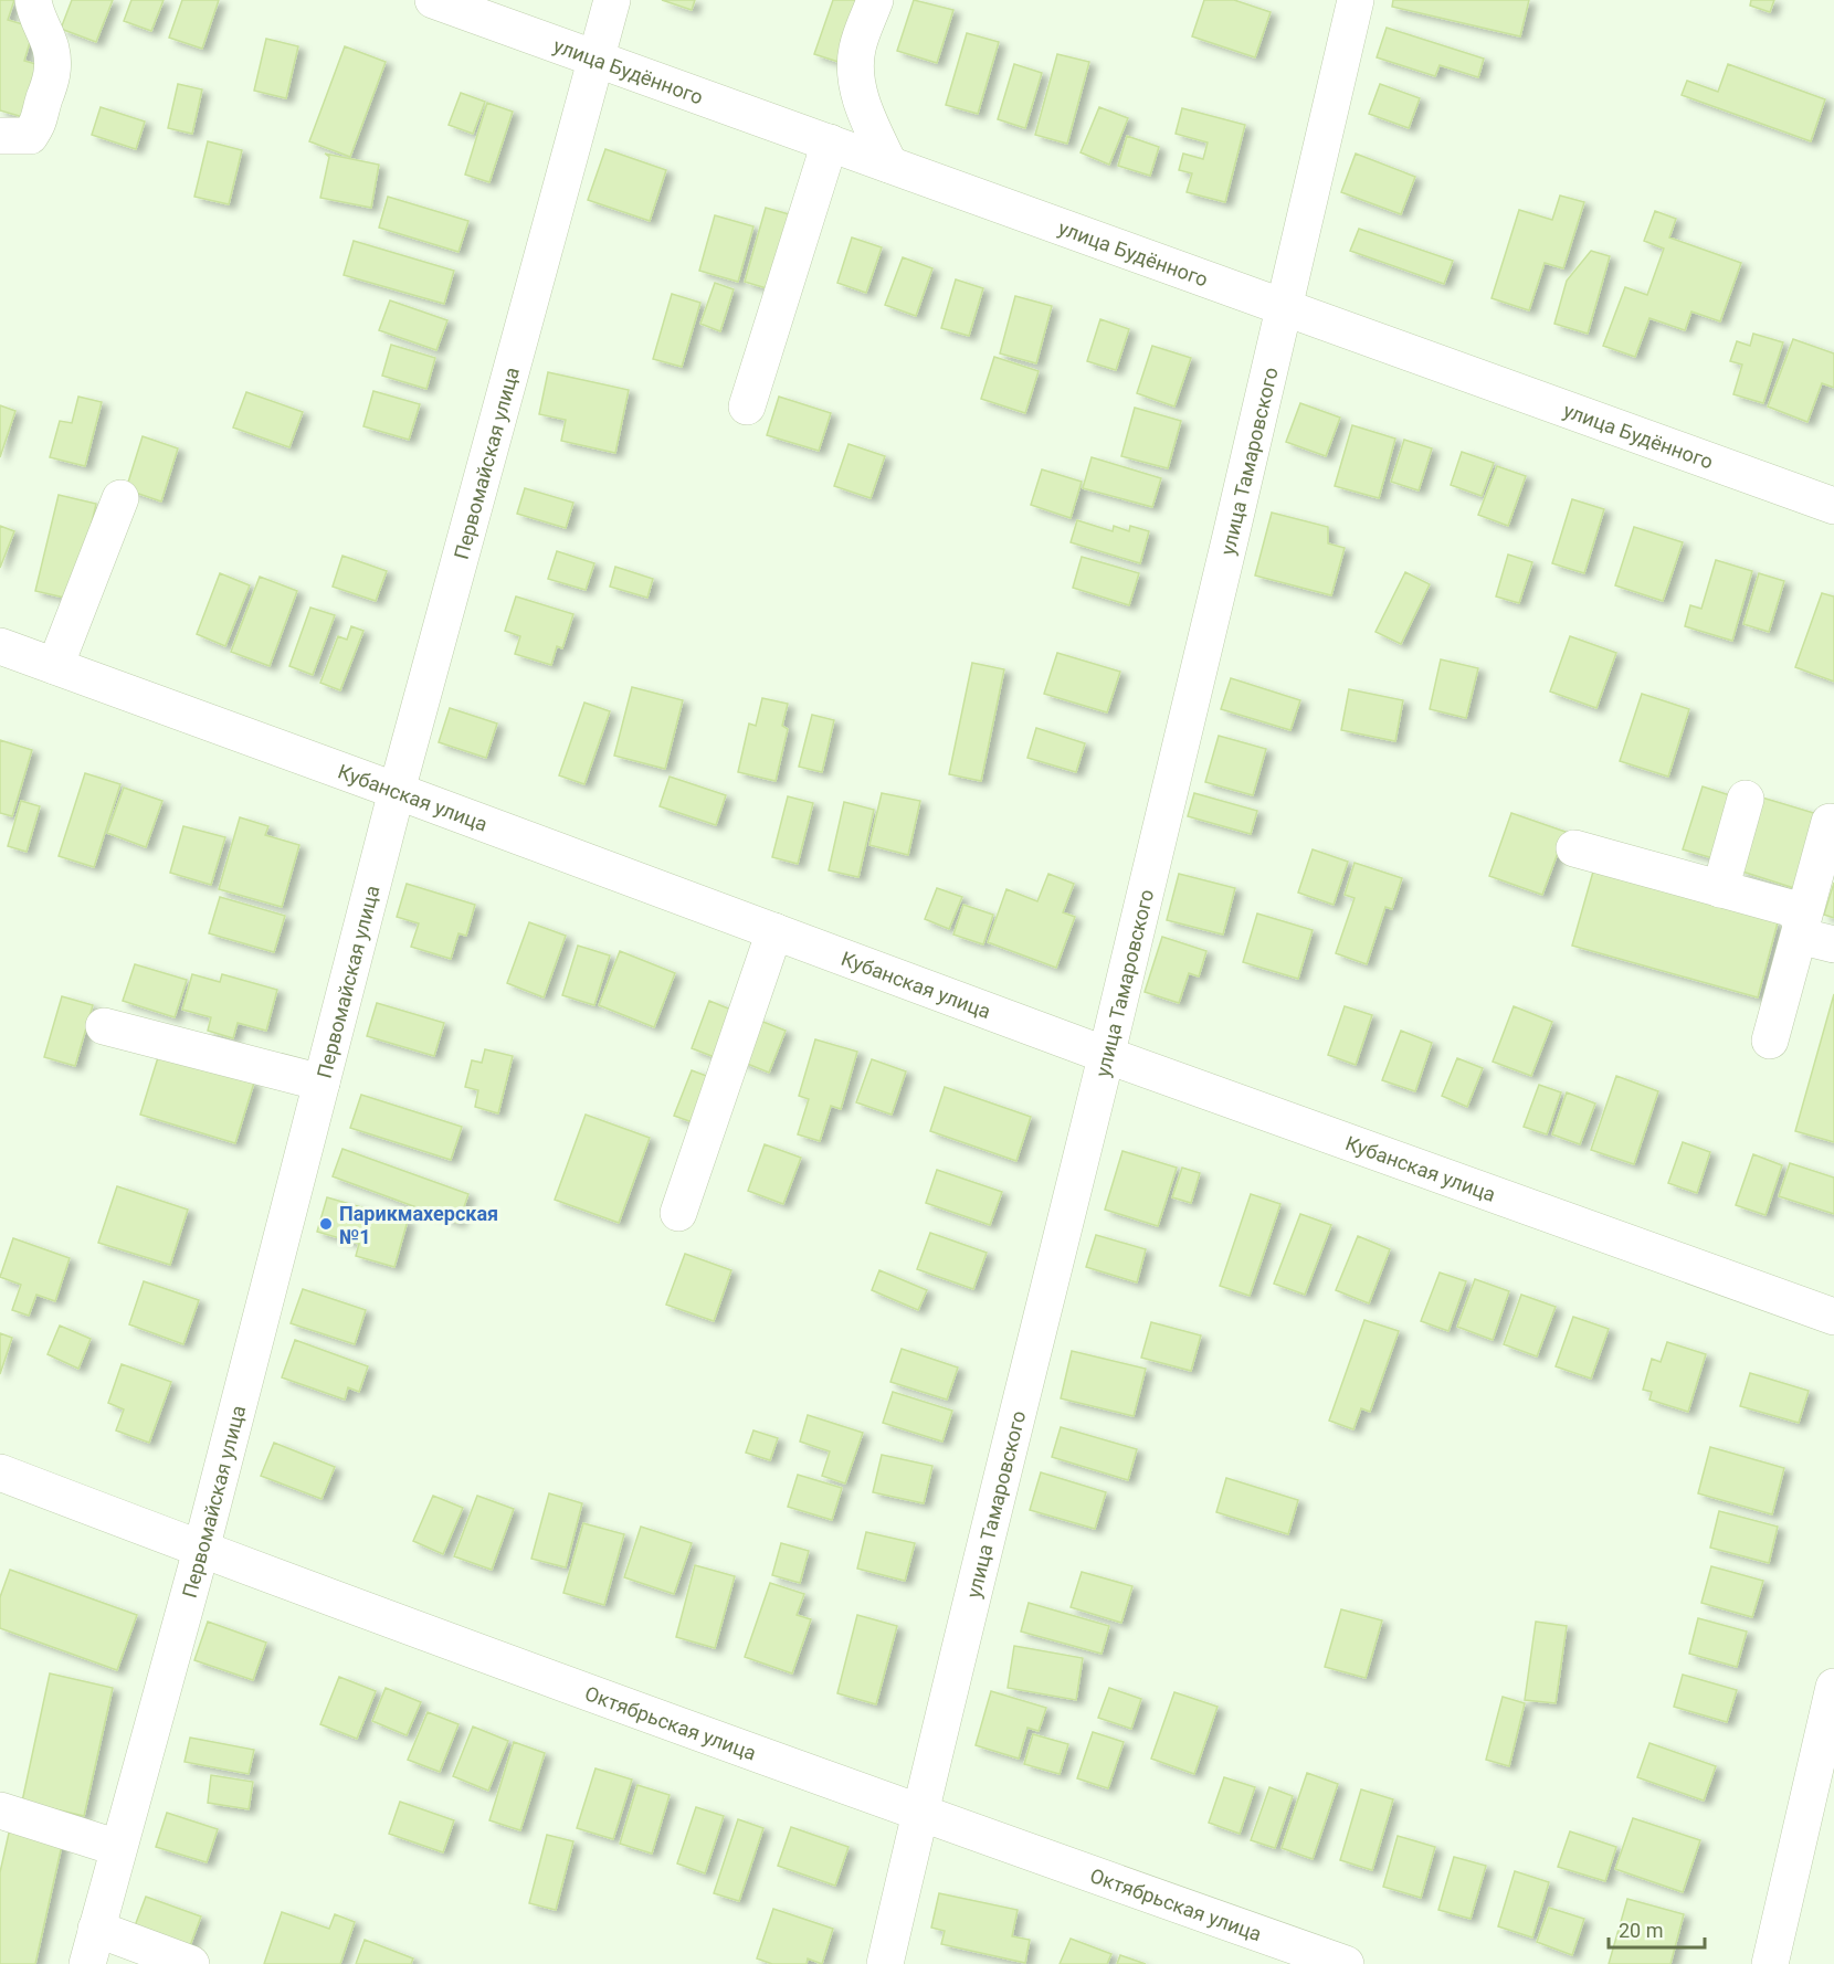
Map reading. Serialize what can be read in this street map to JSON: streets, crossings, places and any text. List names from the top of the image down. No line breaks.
{"streets":{"street":["улица Будённого","улица Тамаровского","Первомайская улица","Кубанская улица","Октябрьская улица"]},"crossings":[["улица Будённого","улица Тамаровского"],["улица Будённого","Первомайская улица"],["улица Тамаровского","Кубанская улица"],["улица Тамаровского","Октябрьская улица"],["Первомайская улица","Кубанская улица"],["Первомайская улица","Октябрьская улица"]],"places":["Парикмахерская №1"],"scale_bar":"20 m"}
